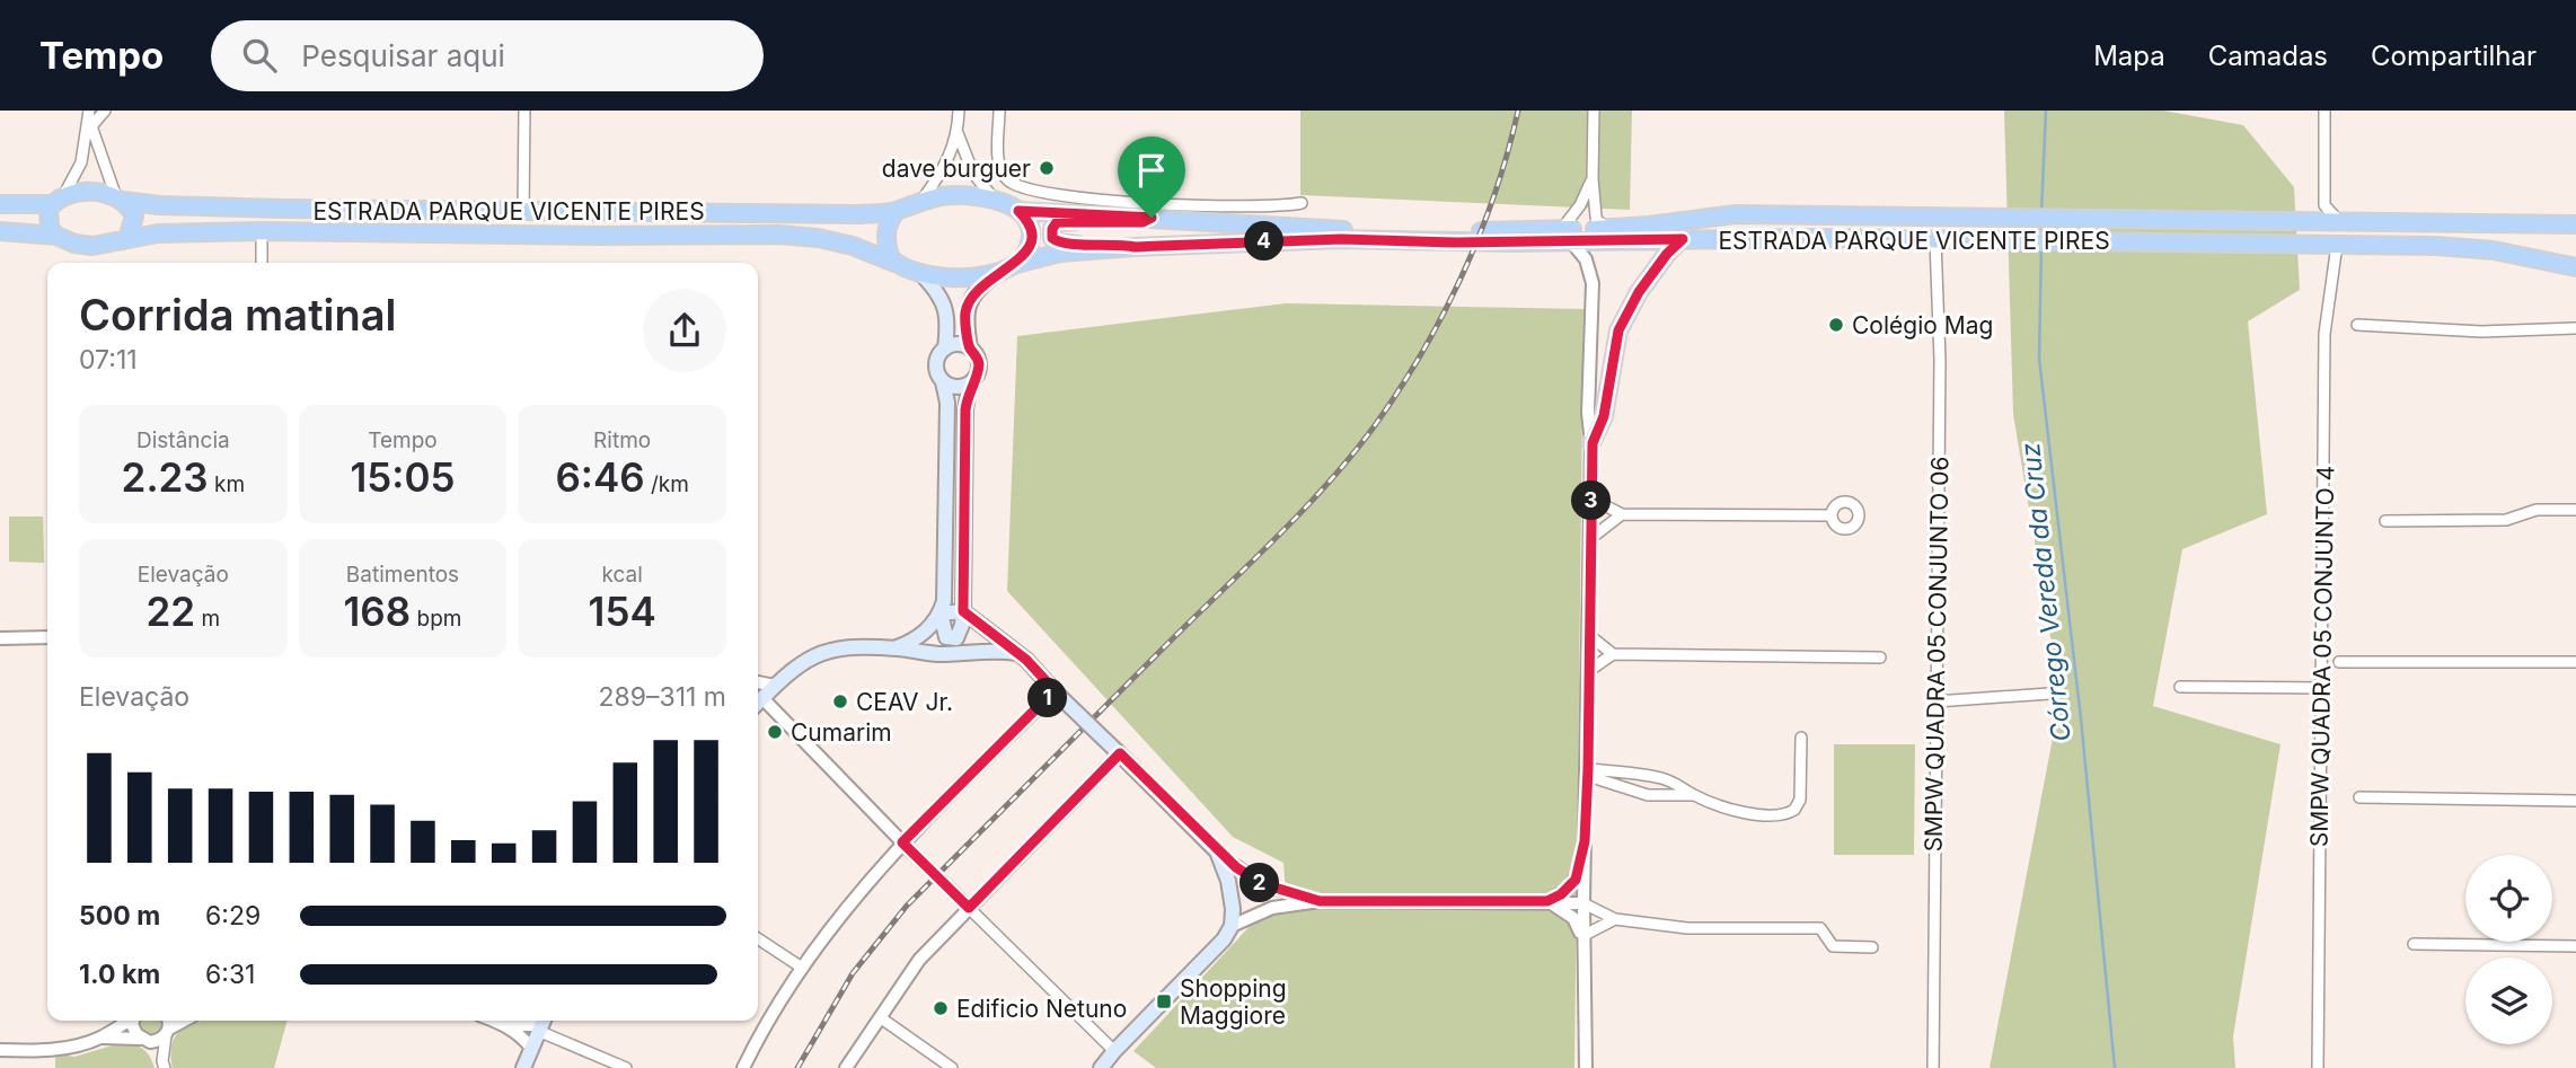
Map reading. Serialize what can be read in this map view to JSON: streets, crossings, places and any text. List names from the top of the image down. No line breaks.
{"streets":{"main road":["ESTRADA PARQUE VICENTE PIRES"],"street":["SMPW QUADRA 05 CONJUNTO 06","SMPW QUADRA 05 CONJUNTO 4"]},"crossings":[["ESTRADA PARQUE VICENTE PIRES","SMPW QUADRA 05 CONJUNTO 06"],["ESTRADA PARQUE VICENTE PIRES","SMPW QUADRA 05 CONJUNTO 4"]],"water":["Córrego Vereda da Cruz"],"places":{"other":["dave burguer","Colégio Mag","CEAV Jr.","Cumarim","Edificio Netuno"],"transit":["Shopping Maggiore"]},"page":{"header":"Tempo","search":"Pesquisar aqui","nav":["Mapa","Camadas","Compartilhar"],"pins":["4","3","1","2"],"heading":["Corrida matinal","07:11"],"stats":[["Distância","2.23 km"],["Tempo","15:05"],["Ritmo","6:46 /km"],["Elevação","22 m"],["Batimentos","168 bpm"],["kcal","154"]],"chart":["Elevação","289–311 m"],"list":[{"name":"500 m","note":"6:29"},{"name":"1.0 km","note":"6:31"}]}}
